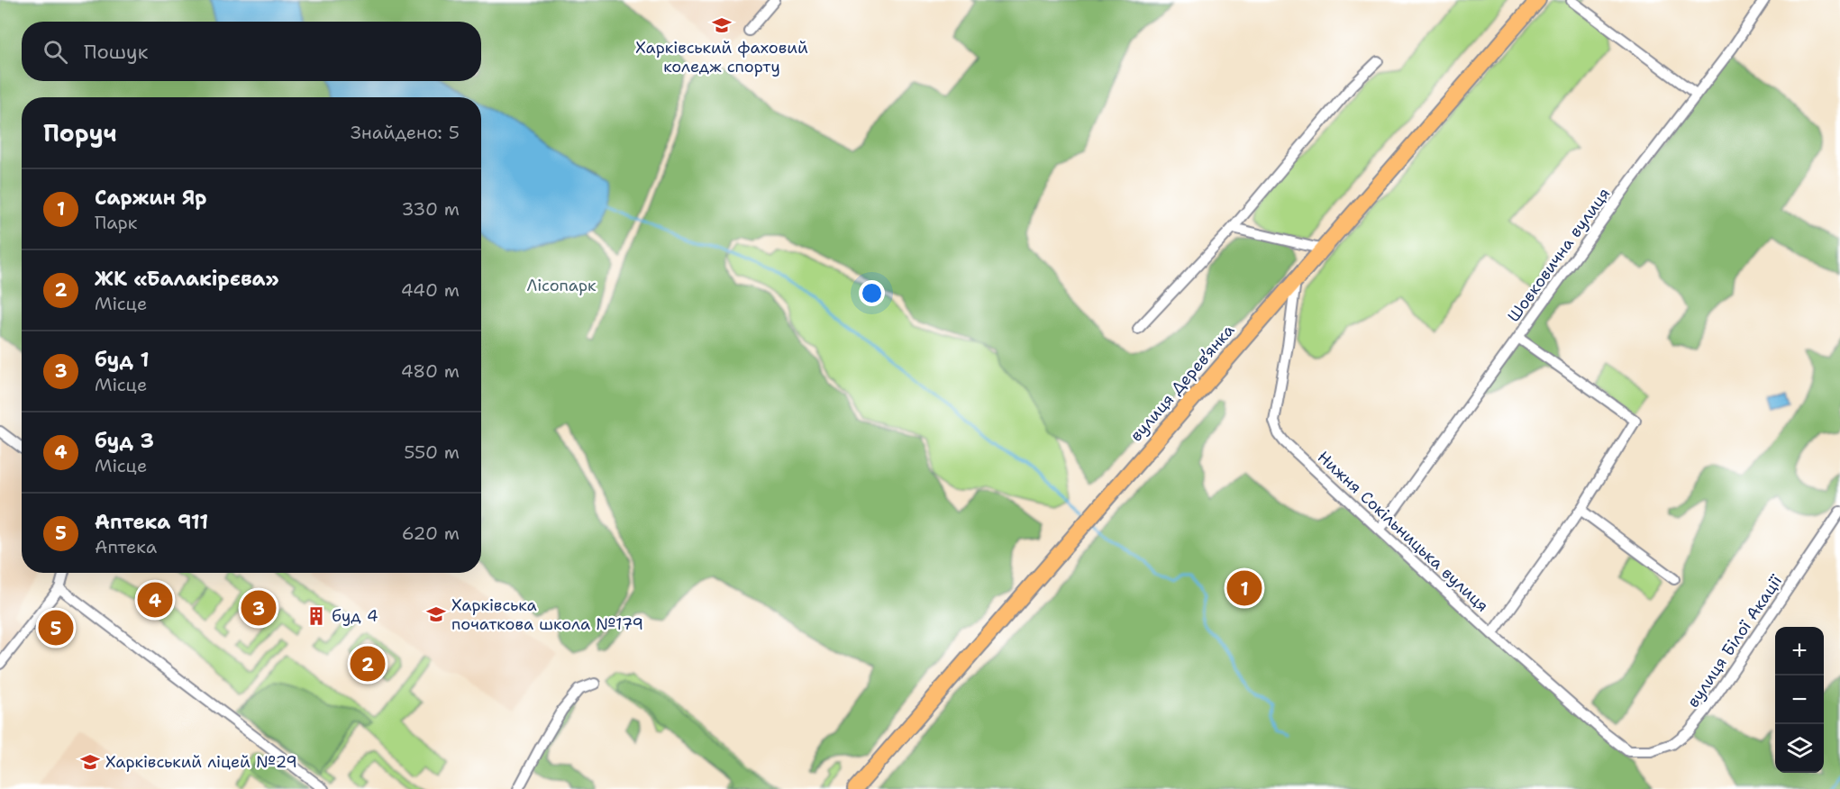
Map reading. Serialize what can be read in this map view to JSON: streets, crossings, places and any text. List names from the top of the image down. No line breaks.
{"streets":{"main road":["вулиця Дерев’янка"],"street":["Шовковична вулиця","Нижня Сокільницька вулиця","вулиця Білої Акації"]},"crossings":[["Шовковична вулиця","Нижня Сокільницька вулиця"],["вулиця Дерев’янка","Нижня Сокільницька вулиця"],["Нижня Сокільницька вулиця","вулиця Білої Акації"]],"parks":["Лісопарк"],"places":{"school or university":["Харківський фаховий коледж спорту","Харківська початкова школа №179","Харківський ліцей №29"],"building":["буд 4"]},"page":{"search":"Пошук","heading":["Поруч","Знайдено: 5"],"list":[{"mark":"1","name":"Саржин Яр","note":"Парк","value":"330 m"},{"mark":"2","name":"ЖК «Балакірєва»","note":"Місце","value":"440 m"},{"mark":"3","name":"буд 1","note":"Місце","value":"480 m"},{"mark":"4","name":"буд 3","note":"Місце","value":"550 m"},{"mark":"5","name":"Аптека 911","note":"Аптека","value":"620 m"}],"pins":["1","4","3","5","2"],"map_buttons":["+","−"]}}
